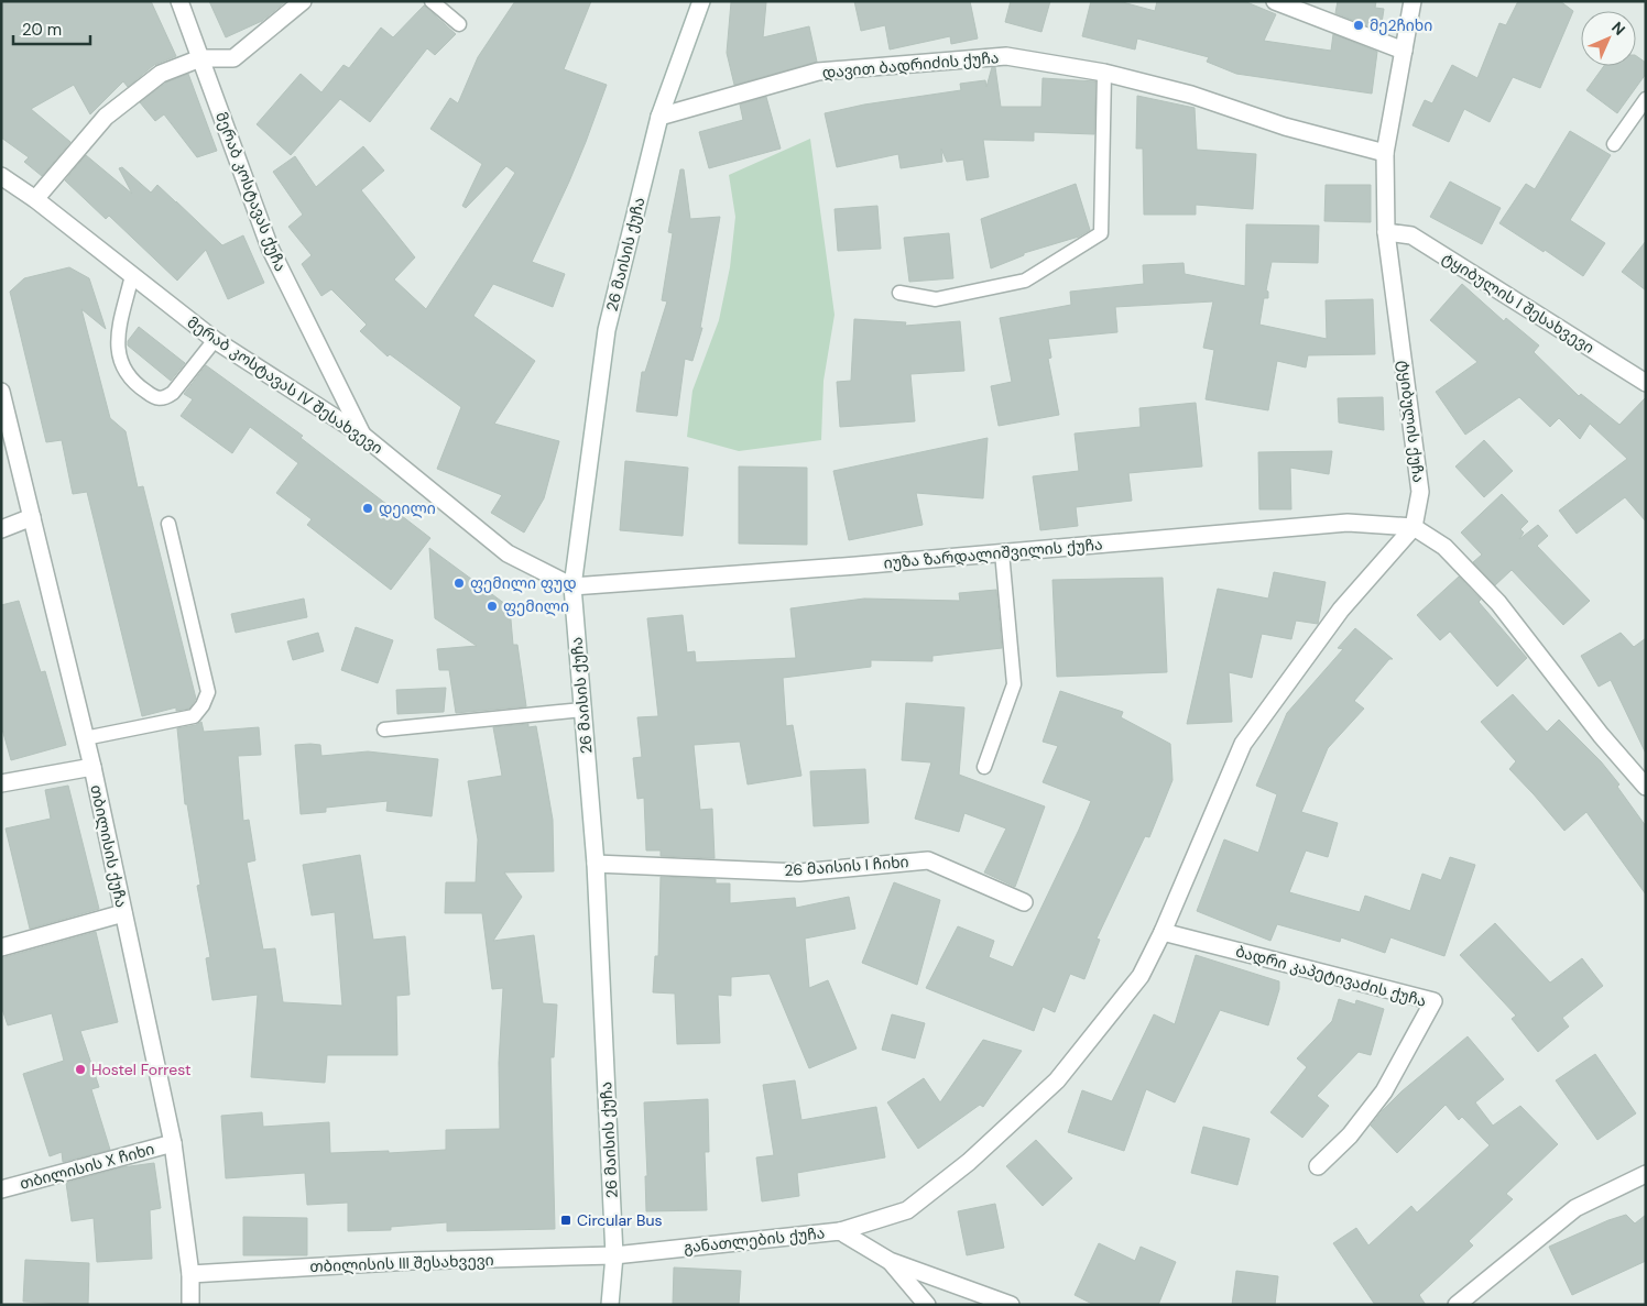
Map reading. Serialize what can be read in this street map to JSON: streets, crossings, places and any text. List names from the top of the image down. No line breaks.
{"streets":{"street":["დავით ბადრიძის ქუჩა","მერაბ კოსტავას ქუჩა","26 მაისის ქუჩა","ტყიბულის I შესახვევი","მერაბ კოსტავას IV შესახვევი","ტყიბულის ქუჩა","იუზა ზარდალიშვილის ქუჩა","თბილისის ქუჩა","26 მაისის I ჩიხი","ბადრი კაპეტივაძის ქუჩა","თბილისის X ჩიხი","განათლების ქუჩა","თბილისის III შესახვევი"]},"crossings":[["დავით ბადრიძის ქუჩა","26 მაისის ქუჩა"],["დავით ბადრიძის ქუჩა","ტყიბულის ქუჩა"],["მერაბ კოსტავას ქუჩა","მერაბ კოსტავას IV შესახვევი"],["26 მაისის ქუჩა","მერაბ კოსტავას IV შესახვევი"],["26 მაისის ქუჩა","იუზა ზარდალიშვილის ქუჩა"],["26 მაისის ქუჩა","26 მაისის I ჩიხი"],["26 მაისის ქუჩა","განათლების ქუჩა"],["26 მაისის ქუჩა","თბილისის III შესახვევი"],["ტყიბულის I შესახვევი","ტყიბულის ქუჩა"],["მერაბ კოსტავას IV შესახვევი","იუზა ზარდალიშვილის ქუჩა"],["ტყიბულის ქუჩა","იუზა ზარდალიშვილის ქუჩა"],["თბილისის ქუჩა","თბილისის X ჩიხი"],["თბილისის ქუჩა","თბილისის III შესახვევი"],["განათლების ქუჩა","თბილისის III შესახვევი"]],"places":{"other":["მე2ჩიხი","დეილი","ფემილი ფუდ","ფემილი","Hostel Forrest"],"transit":["Circular Bus"]},"scale_bar":"20 m","north":"top right"}
